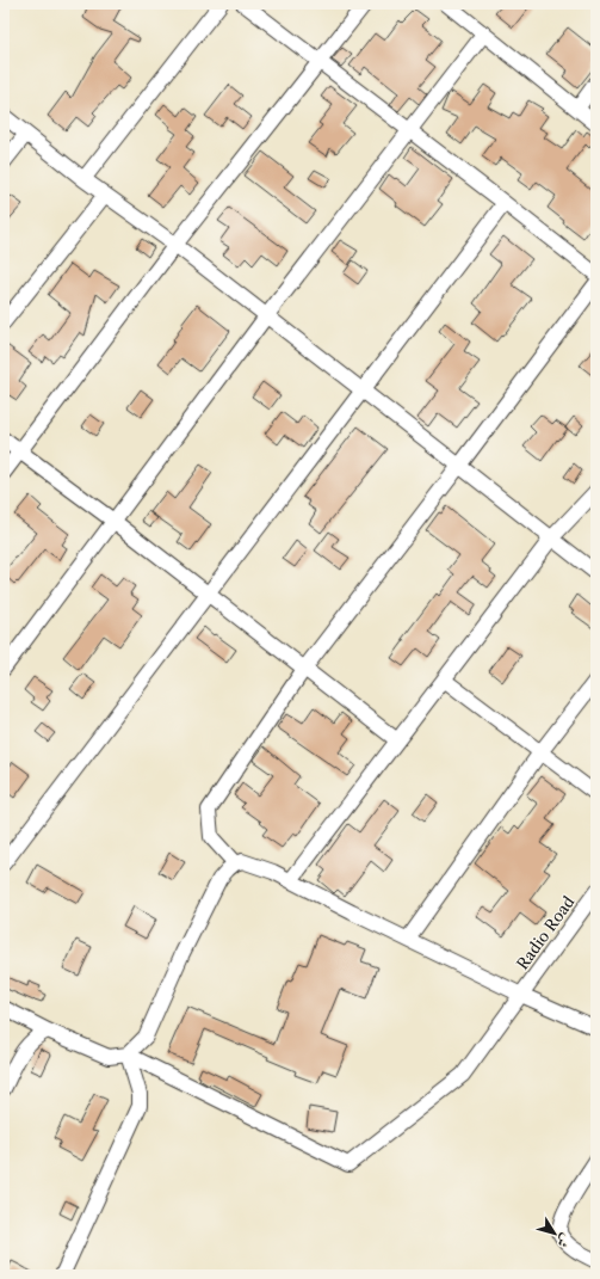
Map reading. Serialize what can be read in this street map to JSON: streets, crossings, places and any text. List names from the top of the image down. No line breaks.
{"streets":{"street":["Radio Road"]},"north":"bottom right"}
